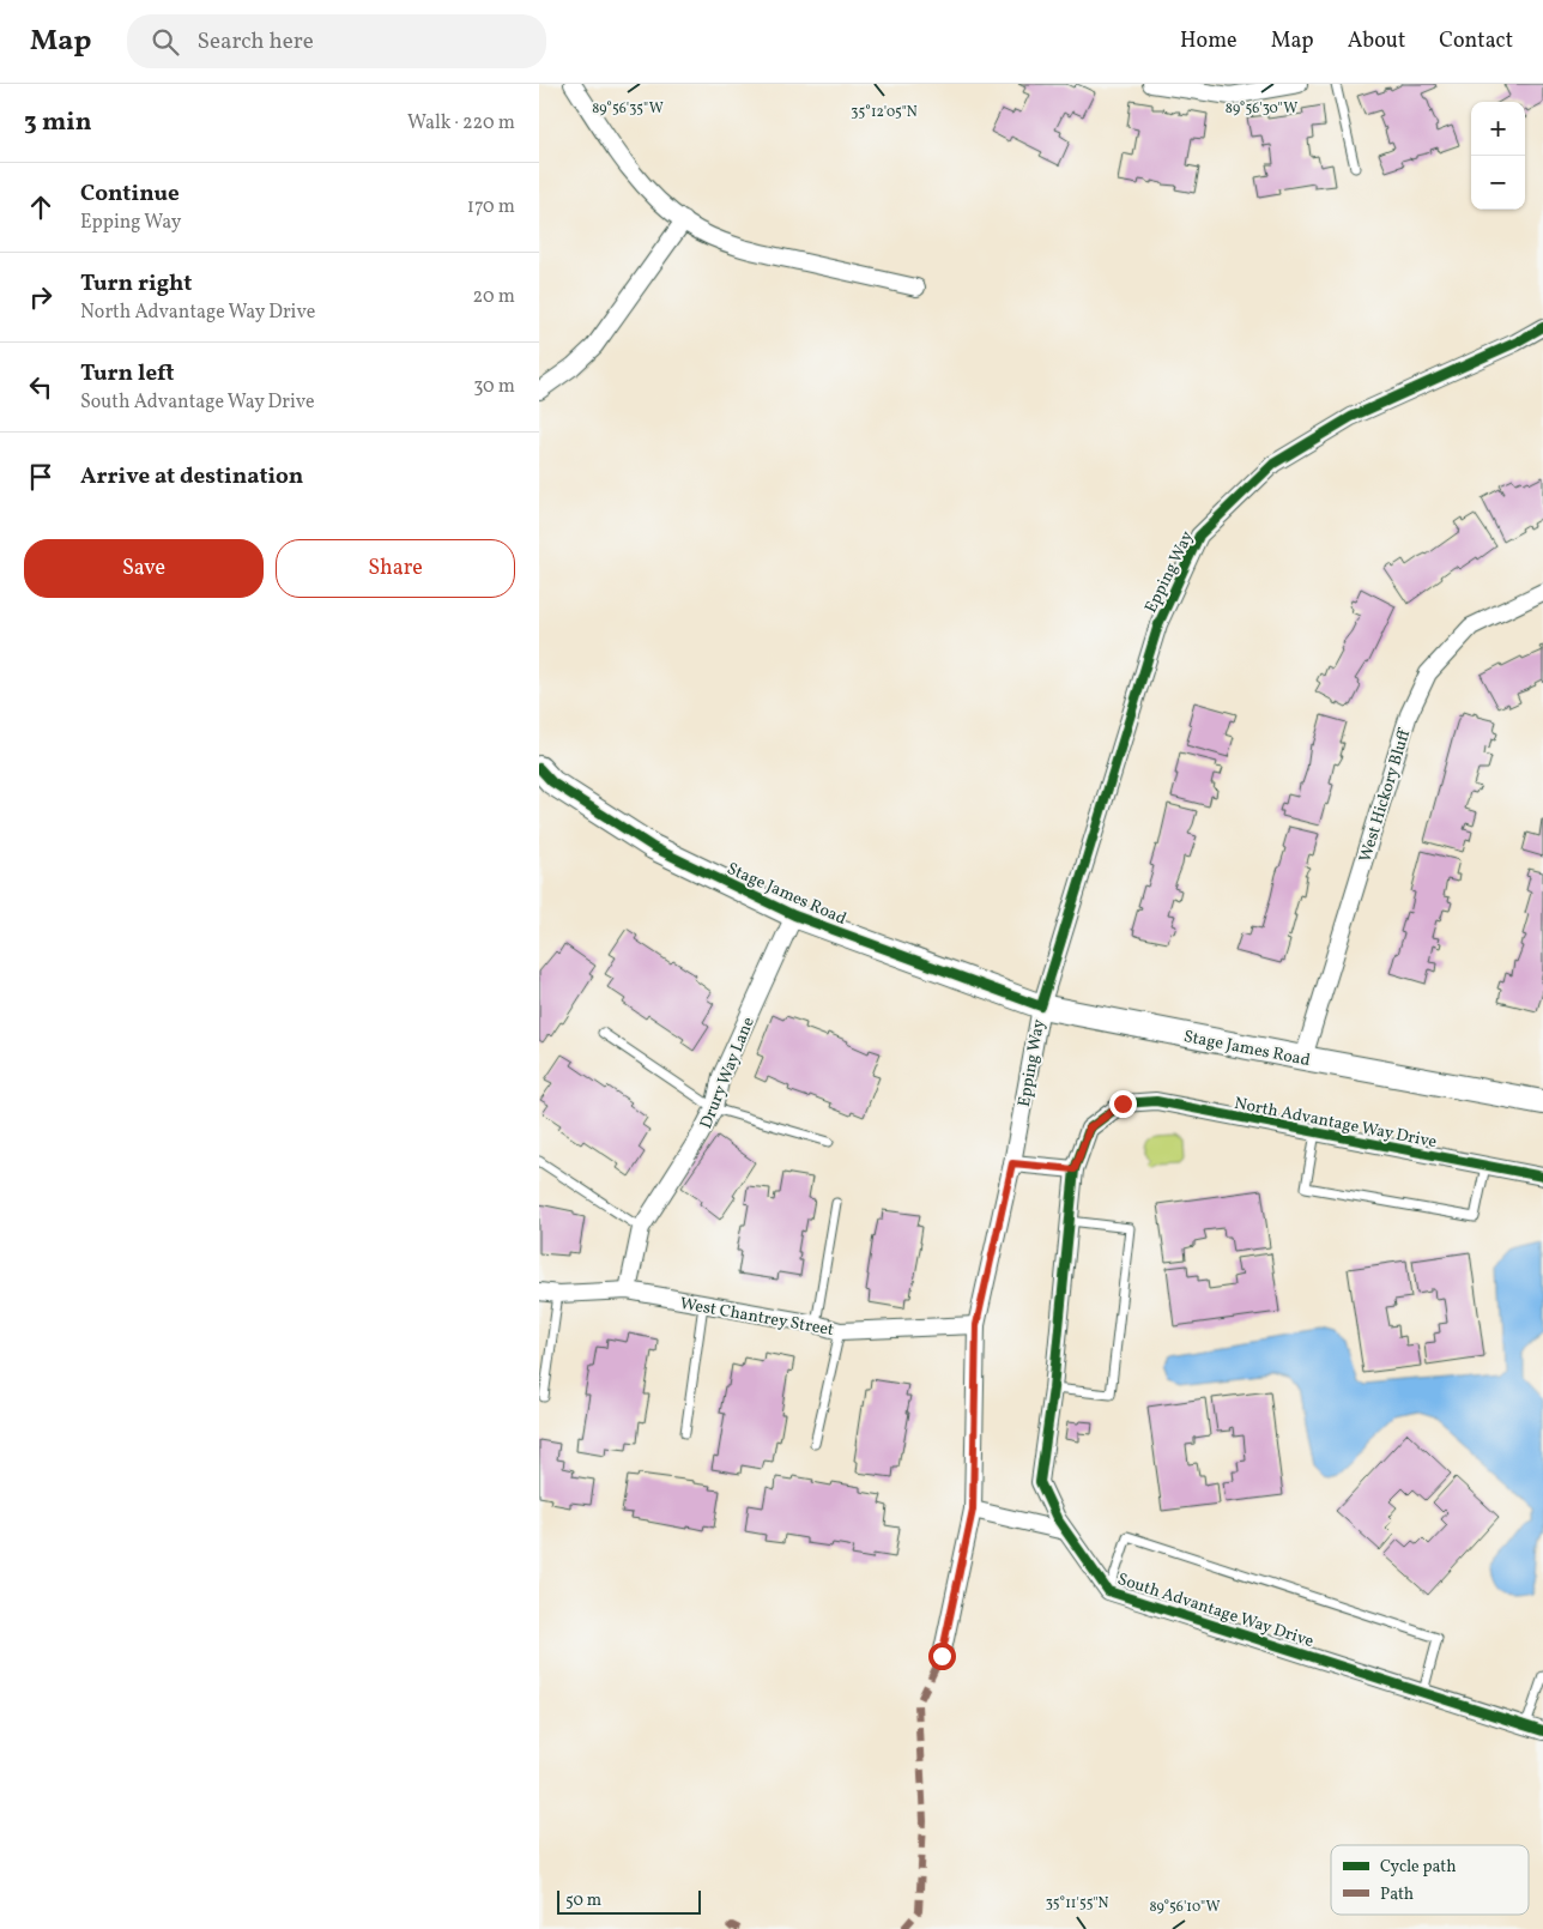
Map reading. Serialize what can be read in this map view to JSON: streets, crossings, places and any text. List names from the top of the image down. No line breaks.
{"streets":{"main road":["Stage James Road"],"street":["Epping Way","West Hickory Bluff","Drury Way Lane","North Advantage Way Drive","West Chantrey Street","South Advantage Way Drive"]},"crossings":[["Epping Way","Stage James Road"],["Epping Way","West Chantrey Street"],["West Hickory Bluff","Stage James Road"],["Stage James Road","Drury Way Lane"],["Drury Way Lane","West Chantrey Street"],["North Advantage Way Drive","South Advantage Way Drive"]],"legend":["Cycle path","Path"],"scale_bar":"50 m","page":{"header":"Map","search":"Search here","nav":["Home","Map","About","Contact"],"heading":["3 min","Walk · 220 m"],"map_buttons":["+","−"],"list":[["Continue","Epping Way","170 m"],["Turn right","North Advantage Way Drive","20 m"],["Turn left","South Advantage Way Drive","30 m"],"Arrive at destination"],"buttons":["Save","Share"],"scale":"50 m"},"coordinates":["89°56'35\"W","89°56'30\"W","35°12'05\"N","35°11'55\"N","89°56'10\"W"]}
